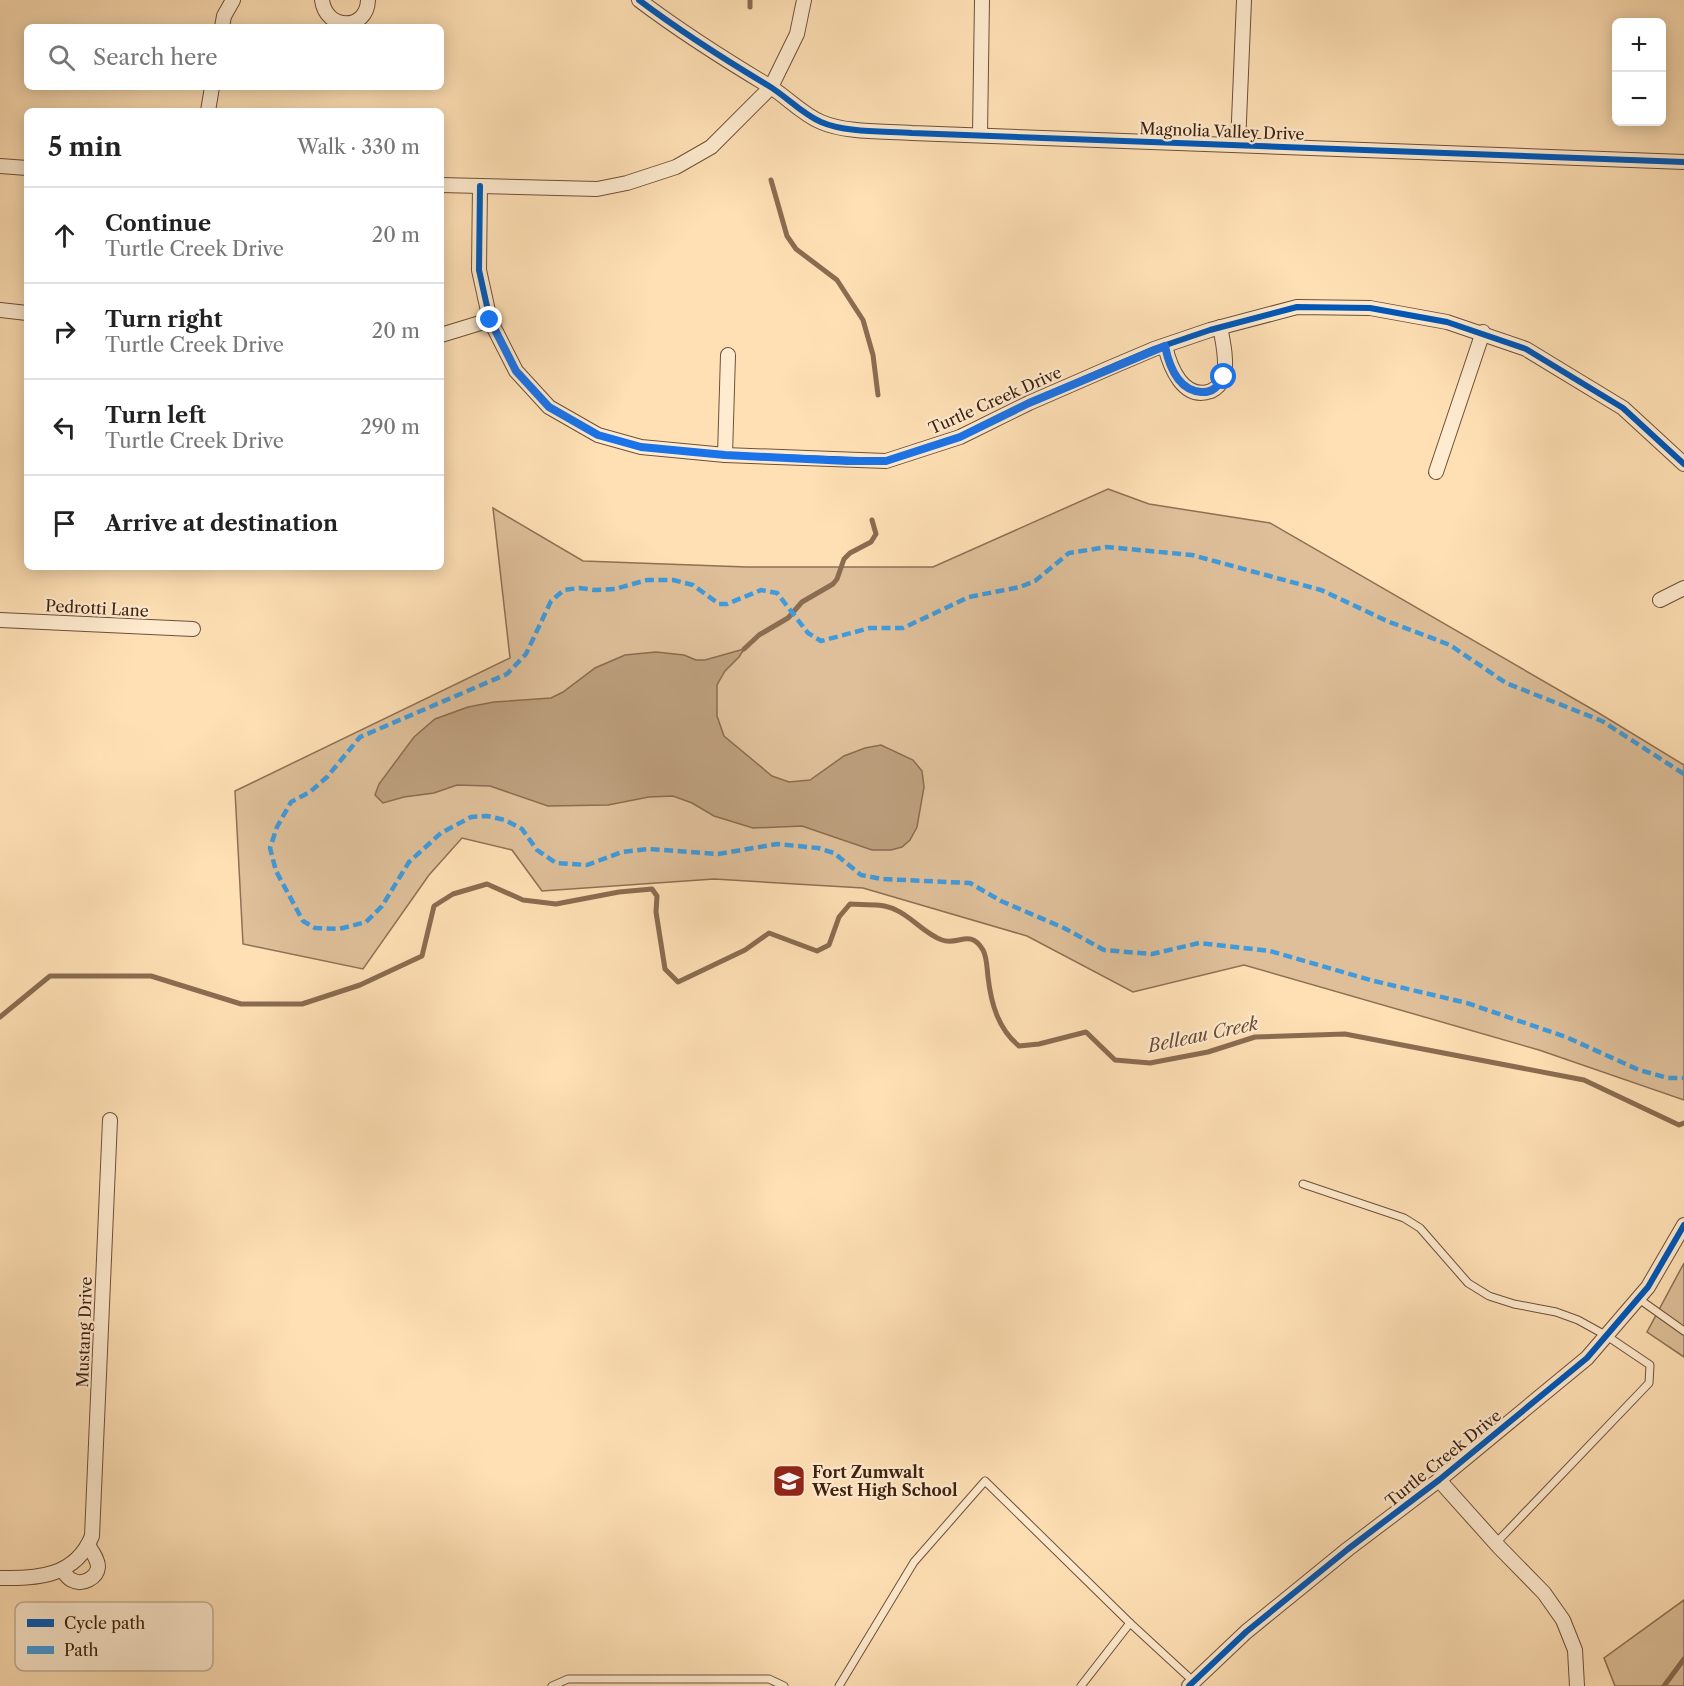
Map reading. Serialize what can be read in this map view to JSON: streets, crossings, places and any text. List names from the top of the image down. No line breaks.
{"streets":{"street":["Magnolia Valley Drive","Turtle Creek Drive","Pedrotti Lane","Mustang Drive"]},"water":["Belleau Creek"],"places":{"school or university":["Fort Zumwalt West High School"]},"legend":["Cycle path","Path"],"page":{"map_buttons":["+","−"],"search":"Search here","heading":["5 min","Walk · 330 m"],"list":[["Continue","Turtle Creek Drive","20 m"],["Turn right","Turtle Creek Drive","20 m"],["Turn left","Turtle Creek Drive","290 m"],"Arrive at destination"]}}
